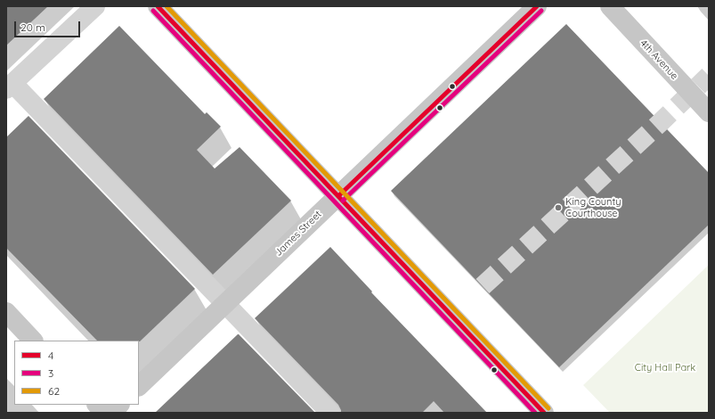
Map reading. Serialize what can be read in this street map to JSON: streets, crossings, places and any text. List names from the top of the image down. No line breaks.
{"streets":{"main road":["4th Avenue","James Street"]},"parks":["City Hall Park"],"places":["King County Courthouse"],"lines":["transit line 4","transit line 62","transit line 3"],"legend":["4","3","62"],"scale_bar":"20 m"}
